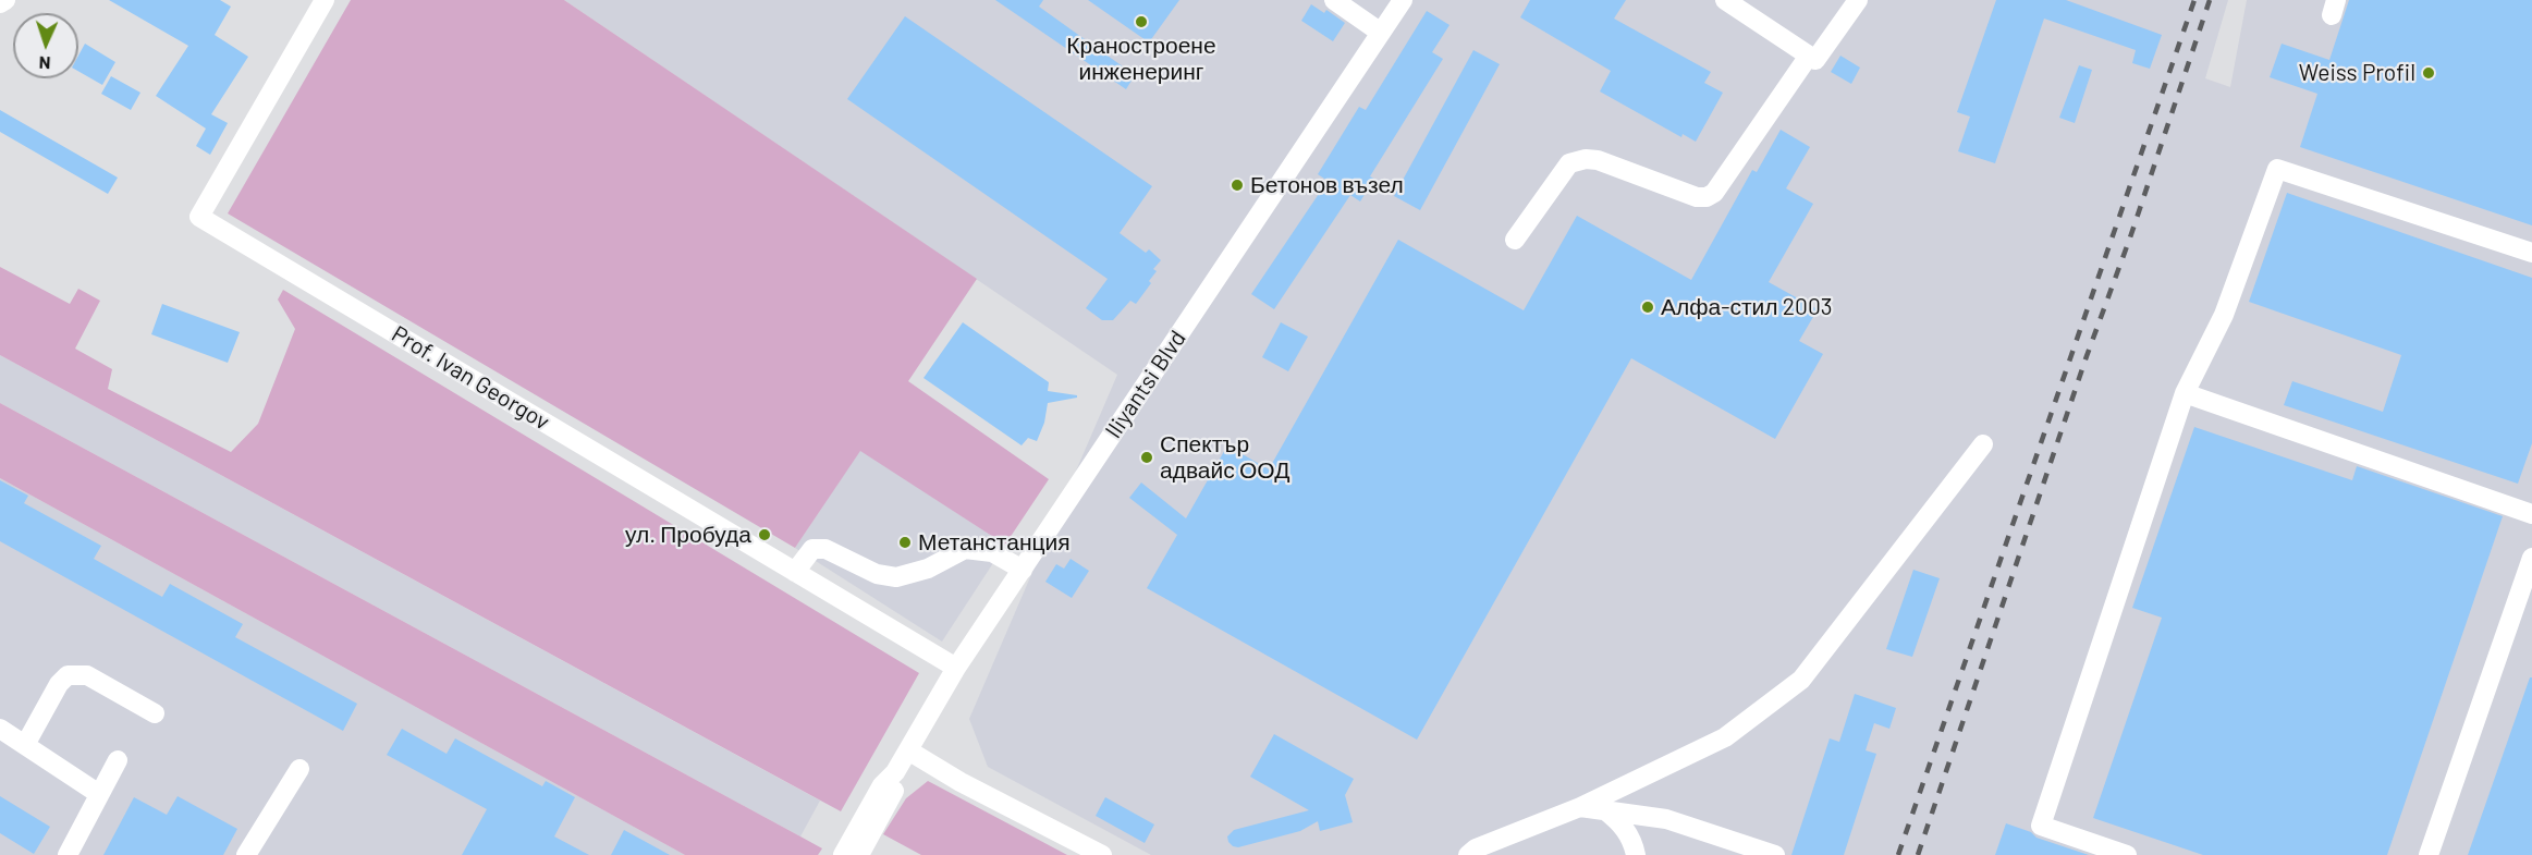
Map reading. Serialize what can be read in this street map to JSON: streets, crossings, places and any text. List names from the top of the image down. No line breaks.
{"streets":{"street":["Prof. Ivan Georgov","Iliyantsi Blvd"]},"crossings":[["Prof. Ivan Georgov","Iliyantsi Blvd"]],"places":["Краностроене инженеринг","Weiss Profil","Бетонов възел","Алфа-стил 2003","Спектър адвайс ООД","ул. Пробуда","Метанстанция"],"north":"bottom"}
